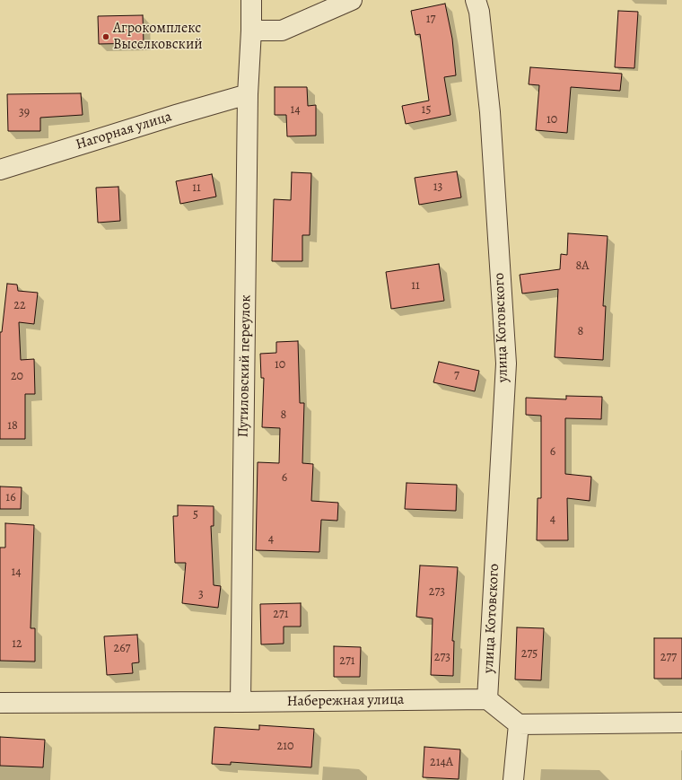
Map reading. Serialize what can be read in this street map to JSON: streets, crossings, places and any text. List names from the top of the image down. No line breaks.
{"streets":{"street":["Нагорная улица","улица Котовского","Путиловский переулок","Набережная улица"]},"crossings":[["Нагорная улица","Путиловский переулок"],["улица Котовского","Набережная улица"],["Путиловский переулок","Набережная улица"]],"places":["Агрокомплекс Выселковский"],"house_numbers":["17","14","15","39","10","13","11","8А","11","22","8","10","7","20","8","18","6","6","16","5","4","4","14","273","3","271","12","267","275","273","277","271","210","214А"]}
